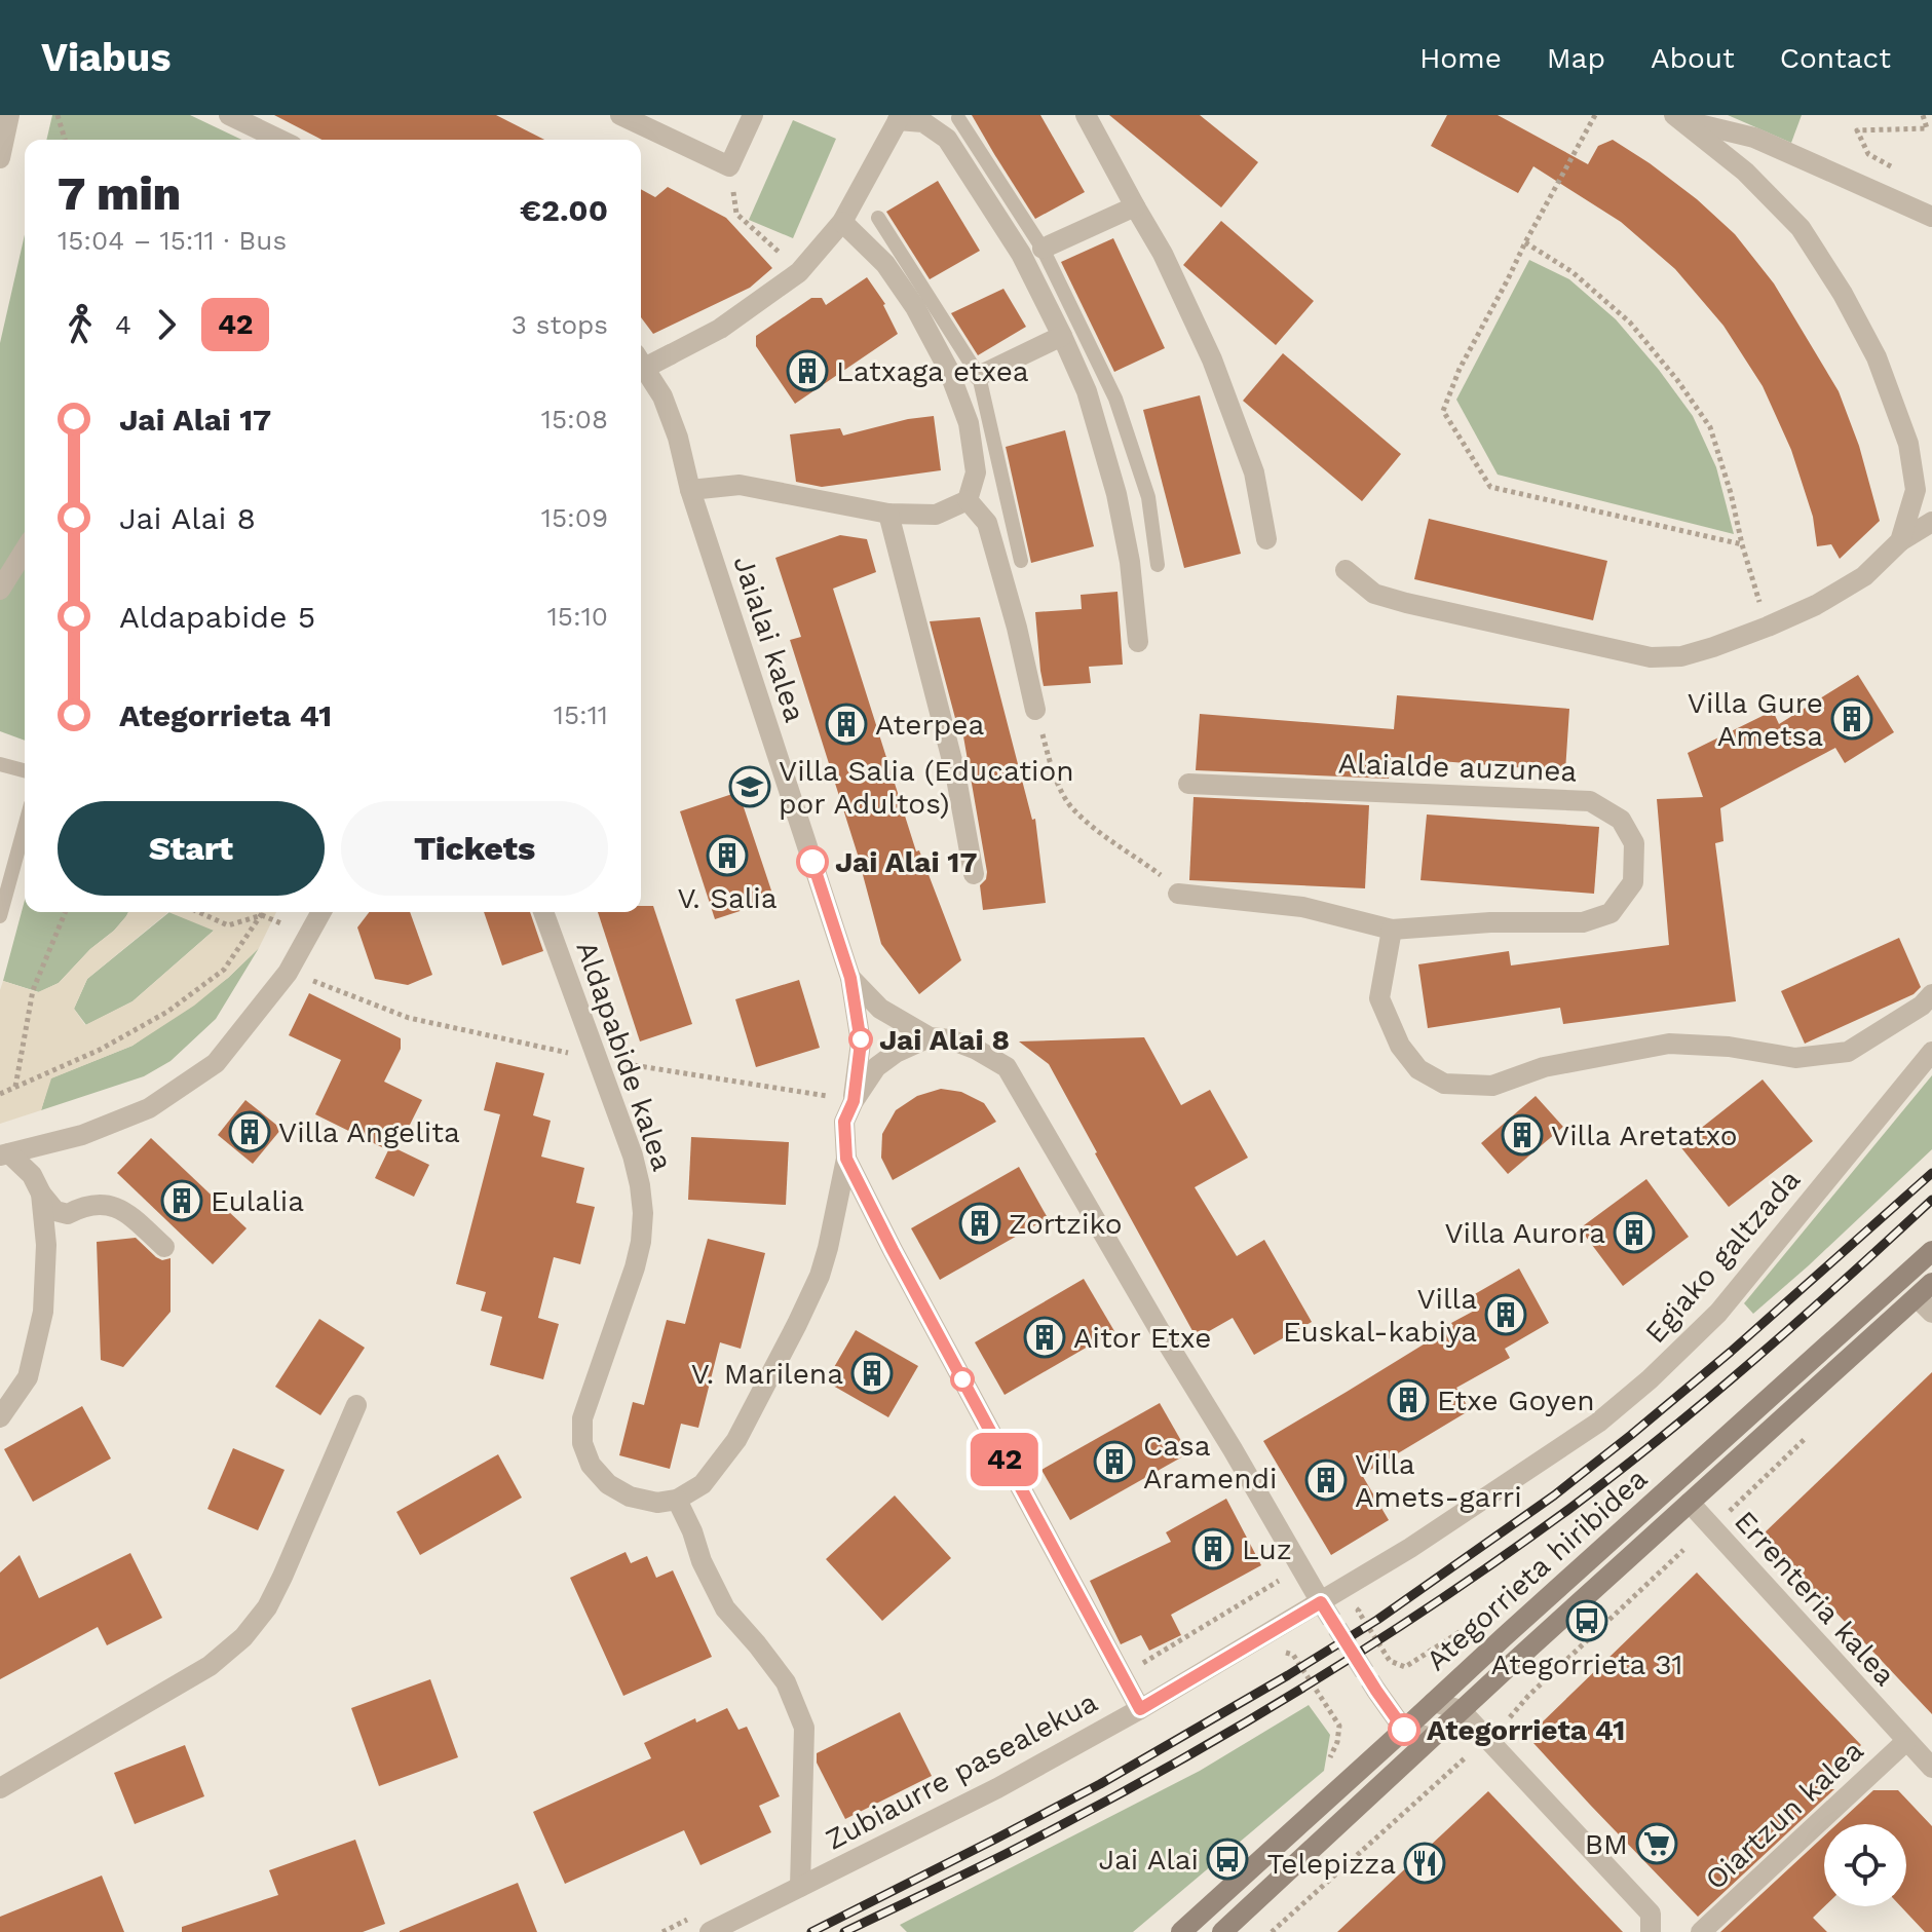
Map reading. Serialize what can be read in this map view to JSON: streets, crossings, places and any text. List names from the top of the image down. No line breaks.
{"streets":{"main road":["Ategorrieta hiribidea"],"street":["Jaialai kalea","Alaialde auzunea","Aldapabide kalea","Egiako galtzada","Errenteria kalea","Zubiaurre pasealekua","Oiartzun kalea"]},"crossings":[["Jaialai kalea","Egiako galtzada"],["Jaialai kalea","Zubiaurre pasealekua"],["Egiako galtzada","Zubiaurre pasealekua"],["Ategorrieta hiribidea","Errenteria kalea"],["Errenteria kalea","Oiartzun kalea"]],"places":{"building":["Latxaga etxea","Villa Gure Ametsa","Aterpea","V. Salia","Villa Angelita","Villa Aretatxo","Eulalia","Zortziko","Villa Aurora","Villa Euskal-kabiya","Aitor Etxe","V. Marilena","Etxe Goyen","Casa Aramendi","Villa Amets-garri","Luz"],"school or university":["Villa Salia (Education por Adultos)"],"other":["Jai Alai 17","Jai Alai 8","Ategorrieta 41"],"bus stop":["Ategorrieta 31","Jai Alai"],"supermarket":["BM"],"restaurant":["Telepizza"]},"lines":["bus line 42"],"page":{"header":"Viabus","nav":["Home","Map","About","Contact"],"on_map":"42","heading":["7 min","15:04 – 15:11 · Bus","€2.00"],"legs":["4","42","3 stops"],"list":[{"name":"Jai Alai 17","value":"15:08"},{"name":"Jai Alai 8","value":"15:09"},{"name":"Aldapabide 5","value":"15:10"},{"name":"Ategorrieta 41","value":"15:11"}],"buttons":["Start","Tickets"]}}
